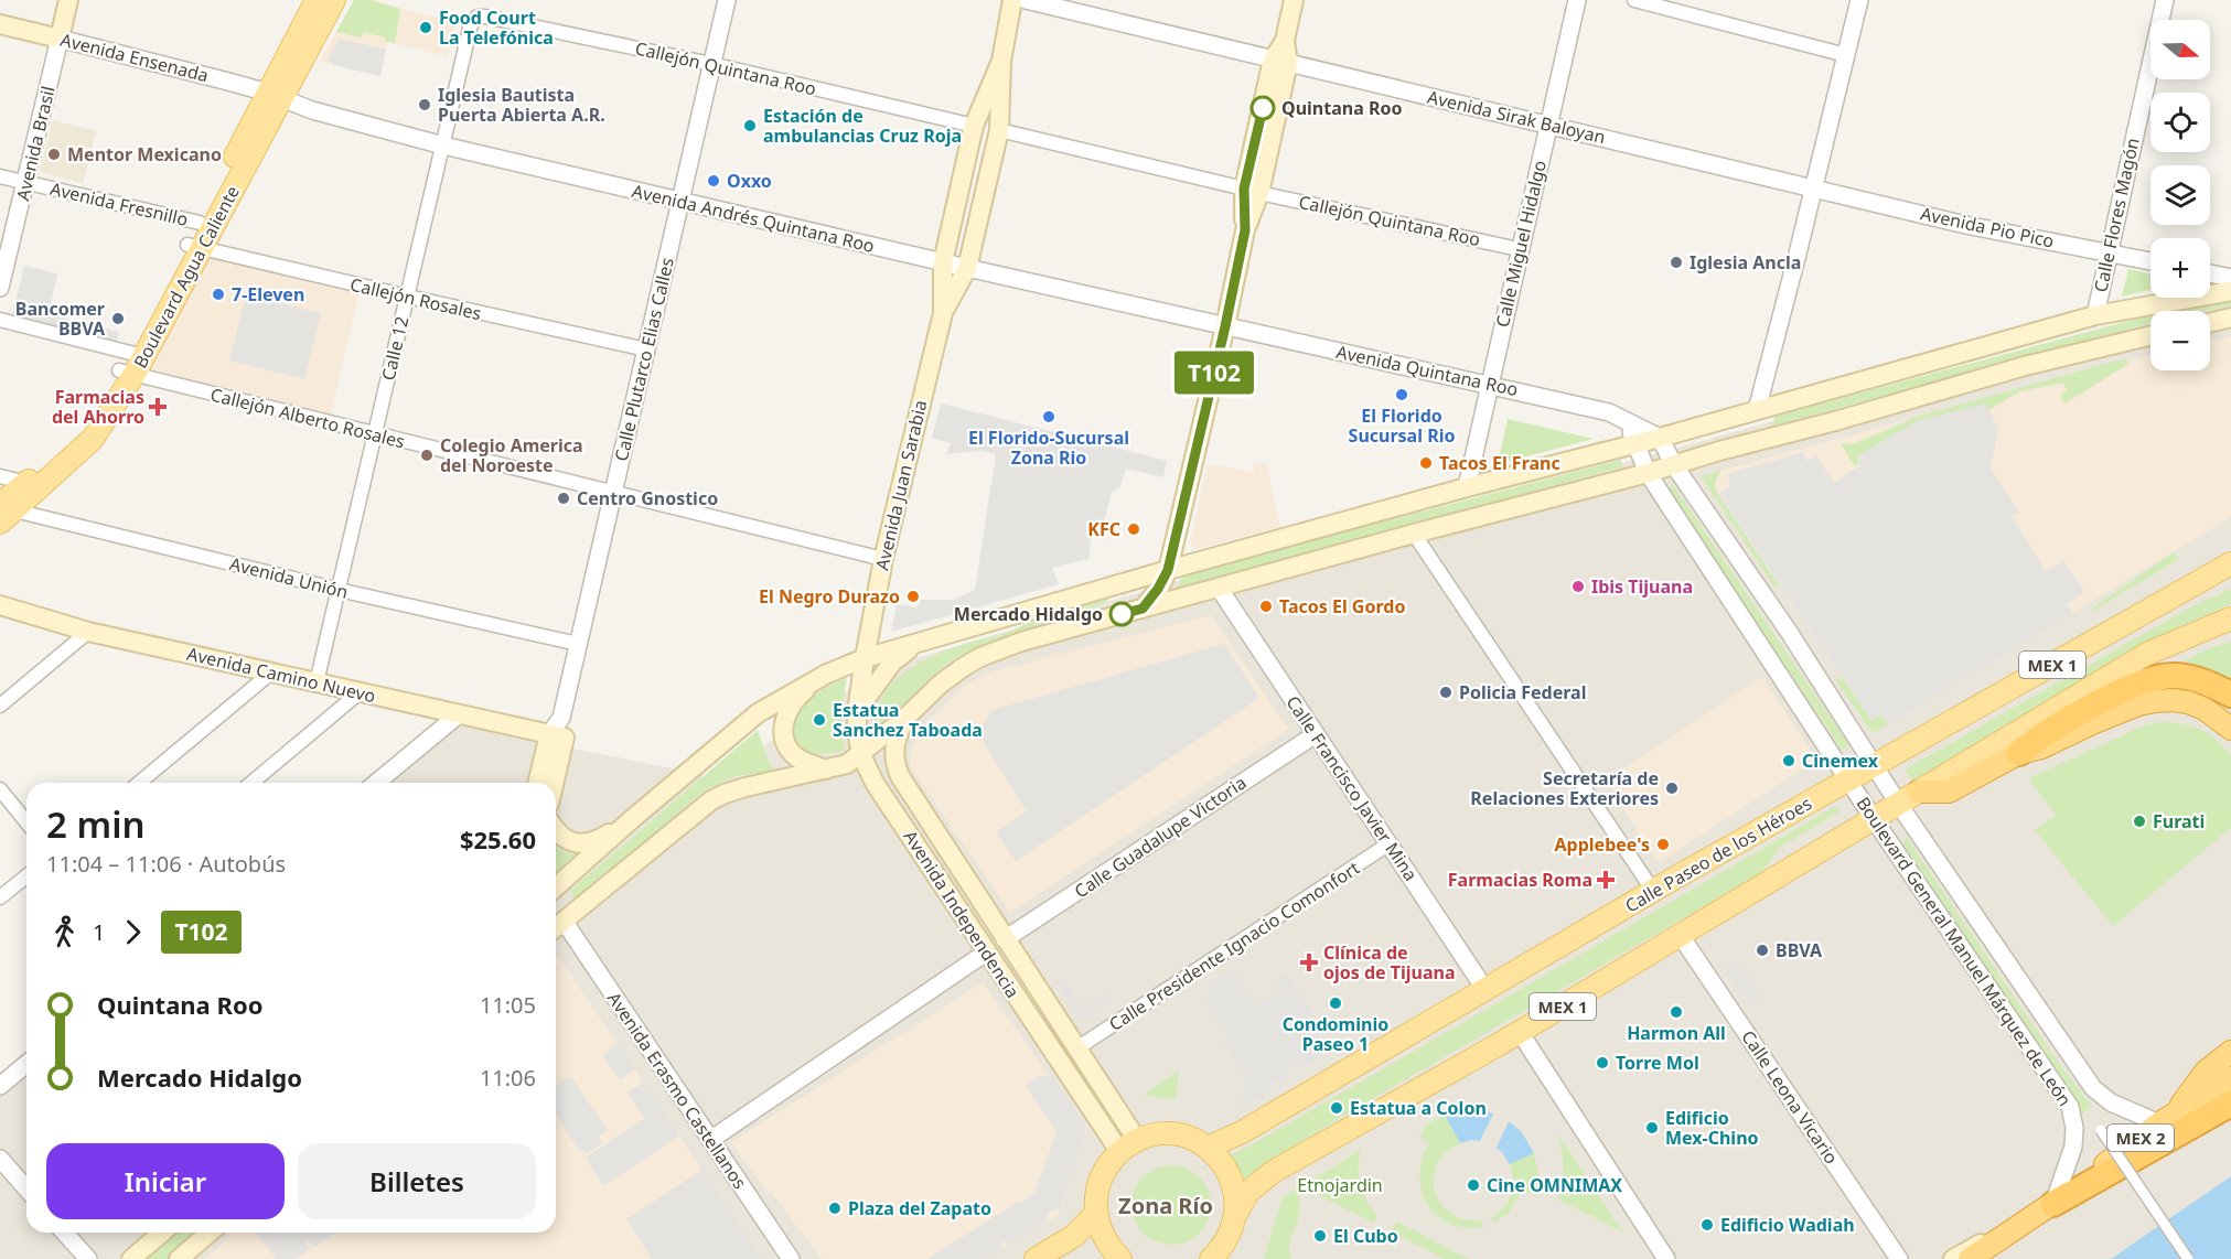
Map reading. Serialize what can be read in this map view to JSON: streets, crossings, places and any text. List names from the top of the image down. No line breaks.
{"streets":{"highway":["MEX 2"],"main road":["Avenida Ensenada","Avenida Brasil","Boulevard Agua Caliente","Calle Plutarco Elias Calles","Avenida Juan Sarabia","MEX 1","Avenida Camino Nuevo","Calle Paseo de los Héroes","Avenida Independencia"],"street":["Callejón Quintana Roo","Avenida Sirak Baloyan","Avenida Fresnillo","Calle Flores Magón","Avenida Andrés Quintana Roo","Avenida Pio Pico","Calle Miguel Hidalgo","Callejón Rosales","Calle 12","Avenida Quintana Roo","Callejón Alberto Rosales","Avenida Unión","Calle Francisco Javier Mina","Calle Guadalupe Victoria","Calle Presidente Ignacio Comonfort","Boulevard General Manuel Márquez de León","Avenida Erasmo Castellanos","Calle Leona Vicario"]},"crossings":[["Avenida Ensenada","Avenida Brasil"],["Avenida Ensenada","Avenida Andrés Quintana Roo"],["Avenida Ensenada","Boulevard Agua Caliente"],["Callejón Quintana Roo","Calle Miguel Hidalgo"],["Callejón Quintana Roo","Calle 12"],["Callejón Quintana Roo","Calle Plutarco Elias Calles"],["Callejón Quintana Roo","Avenida Juan Sarabia"],["Avenida Sirak Baloyan","Avenida Pio Pico"],["Avenida Sirak Baloyan","Calle Miguel Hidalgo"],["Avenida Brasil","Avenida Fresnillo"],["Avenida Fresnillo","Boulevard Agua Caliente"],["Calle Flores Magón","Avenida Pio Pico"],["Avenida Andrés Quintana Roo","Boulevard Agua Caliente"],["Avenida Andrés Quintana Roo","Calle 12"],["Avenida Andrés Quintana Roo","Calle Plutarco Elias Calles"],["Avenida Andrés Quintana Roo","Avenida Quintana Roo"],["Avenida Andrés Quintana Roo","Avenida Juan Sarabia"],["Calle Miguel Hidalgo","Avenida Quintana Roo"],["Boulevard Agua Caliente","Callejón Rosales"],["Boulevard Agua Caliente","Callejón Alberto Rosales"],["Boulevard Agua Caliente","Avenida Unión"],["Callejón Rosales","Calle 12"],["Callejón Rosales","Calle Plutarco Elias Calles"],["Calle 12","Callejón Alberto Rosales"],["Calle 12","Avenida Unión"],["Calle 12","Avenida Camino Nuevo"],["Calle Plutarco Elias Calles","Callejón Alberto Rosales"],["Calle Plutarco Elias Calles","Avenida Unión"],["Calle Plutarco Elias Calles","Avenida Camino Nuevo"],["Avenida Quintana Roo","Boulevard General Manuel Márquez de León"],["Callejón Alberto Rosales","Avenida Juan Sarabia"],["Avenida Juan Sarabia","Avenida Independencia"],["MEX 1","Boulevard General Manuel Márquez de León"],["MEX 1","Calle Leona Vicario"],["Calle Francisco Javier Mina","Calle Guadalupe Victoria"],["Calle Francisco Javier Mina","Calle Paseo de los Héroes"],["Calle Francisco Javier Mina","Calle Presidente Ignacio Comonfort"],["Calle Guadalupe Victoria","Avenida Independencia"],["Calle Paseo de los Héroes","Boulevard General Manuel Márquez de León"],["Avenida Independencia","Calle Presidente Ignacio Comonfort"],["Boulevard General Manuel Márquez de León","MEX 2"]],"districts":["Zona Río"],"parks":["Etnojardin"],"places":{"other":["Food Court La Telefónica","Iglesia Bautista Puerta Abierta A.R.","Quintana Roo","Estación de ambulancias Cruz Roja","Mentor Mexicano","Oxxo","Iglesia Ancla","7-Eleven","Bancomer BBVA","El Florido Sucursal Rio","El Florido-Sucursal Zona Rio","Colegio America del Noroeste","Tacos El Franc","Centro Gnostico","KFC","Ibis Tijuana","El Negro Durazo","Tacos El Gordo","Mercado Hidalgo","Policia Federal","Estatua Sanchez Taboada","Cinemex","Secretaría de Relaciones Exteriores","Furati","Applebee's","BBVA","Condominio Paseo 1","Harmon All","Torre Mol","Estatua a Colon","Edificio Mex-Chino","Cine OMNIMAX","Plaza del Zapato","Edificio Wadiah","El Cubo"],"health":["Farmacias del Ahorro","Farmacias Roma","Clínica de ojos de Tijuana"]},"lines":["bus line T102"],"north":"right","page":{"on_map":"T102","map_buttons":["+","−"],"heading":["2 min","11:04 – 11:06 · Autobús","$25.60"],"legs":["1","T102"],"list":[{"name":"Quintana Roo","value":"11:05"},{"name":"Mercado Hidalgo","value":"11:06"}],"buttons":["Iniciar","Billetes"]}}
